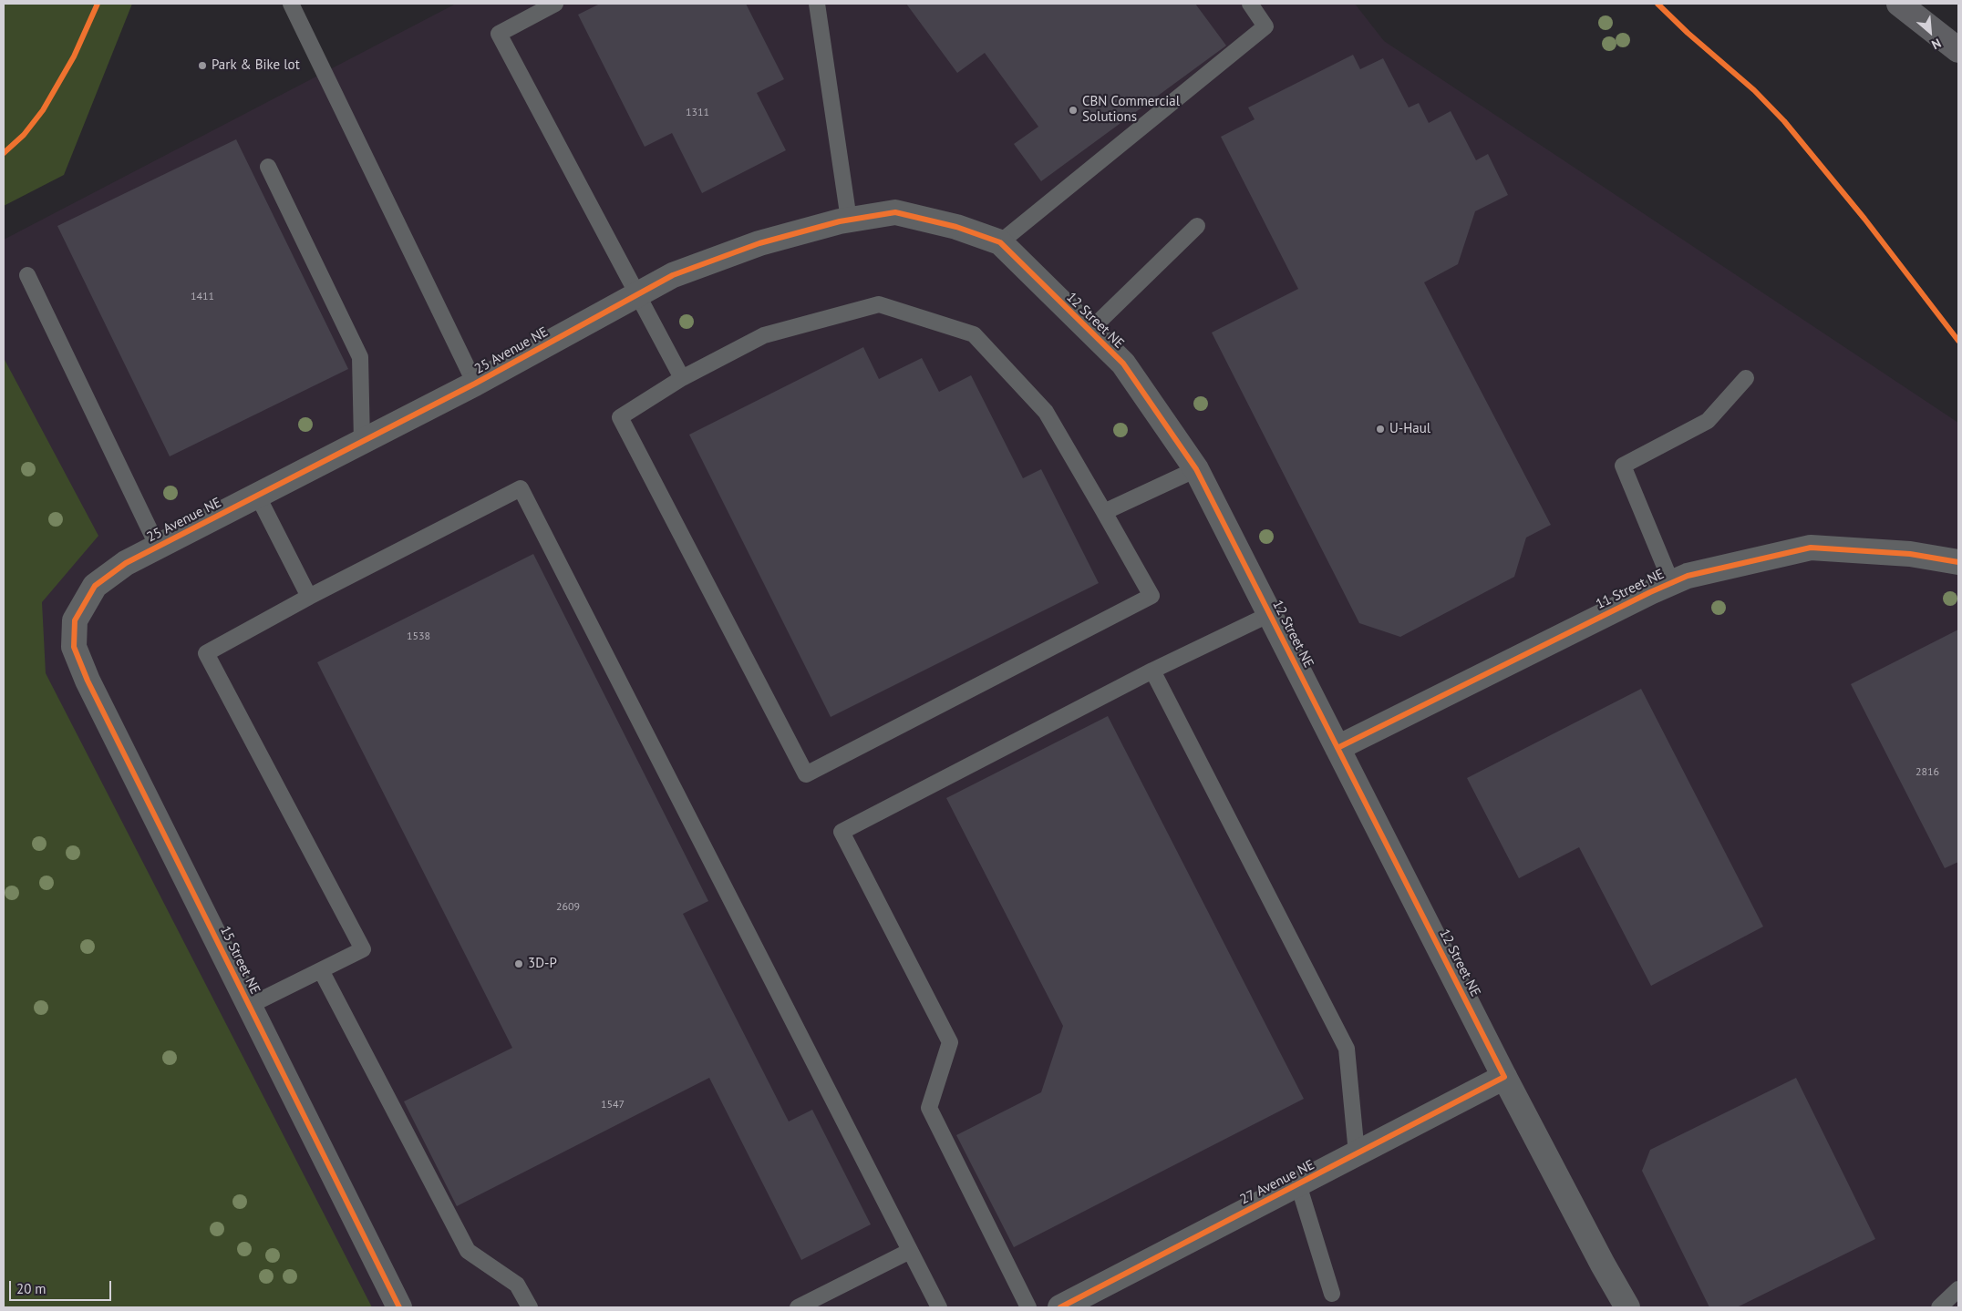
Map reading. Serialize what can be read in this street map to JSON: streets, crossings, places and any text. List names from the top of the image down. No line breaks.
{"streets":{"street":["12 Street NE","25 Avenue NE","11 Street NE","15 Street NE","27 Avenue NE"]},"crossings":[["12 Street NE","25 Avenue NE"],["12 Street NE","11 Street NE"],["12 Street NE","27 Avenue NE"],["25 Avenue NE","15 Street NE"]],"places":["Park & Bike lot","CBN Commercial Solutions","U-Haul","3D-P"],"house_numbers":["1311","1411","1538","2816","2609","1547"],"scale_bar":"20 m","north":"bottom right"}
